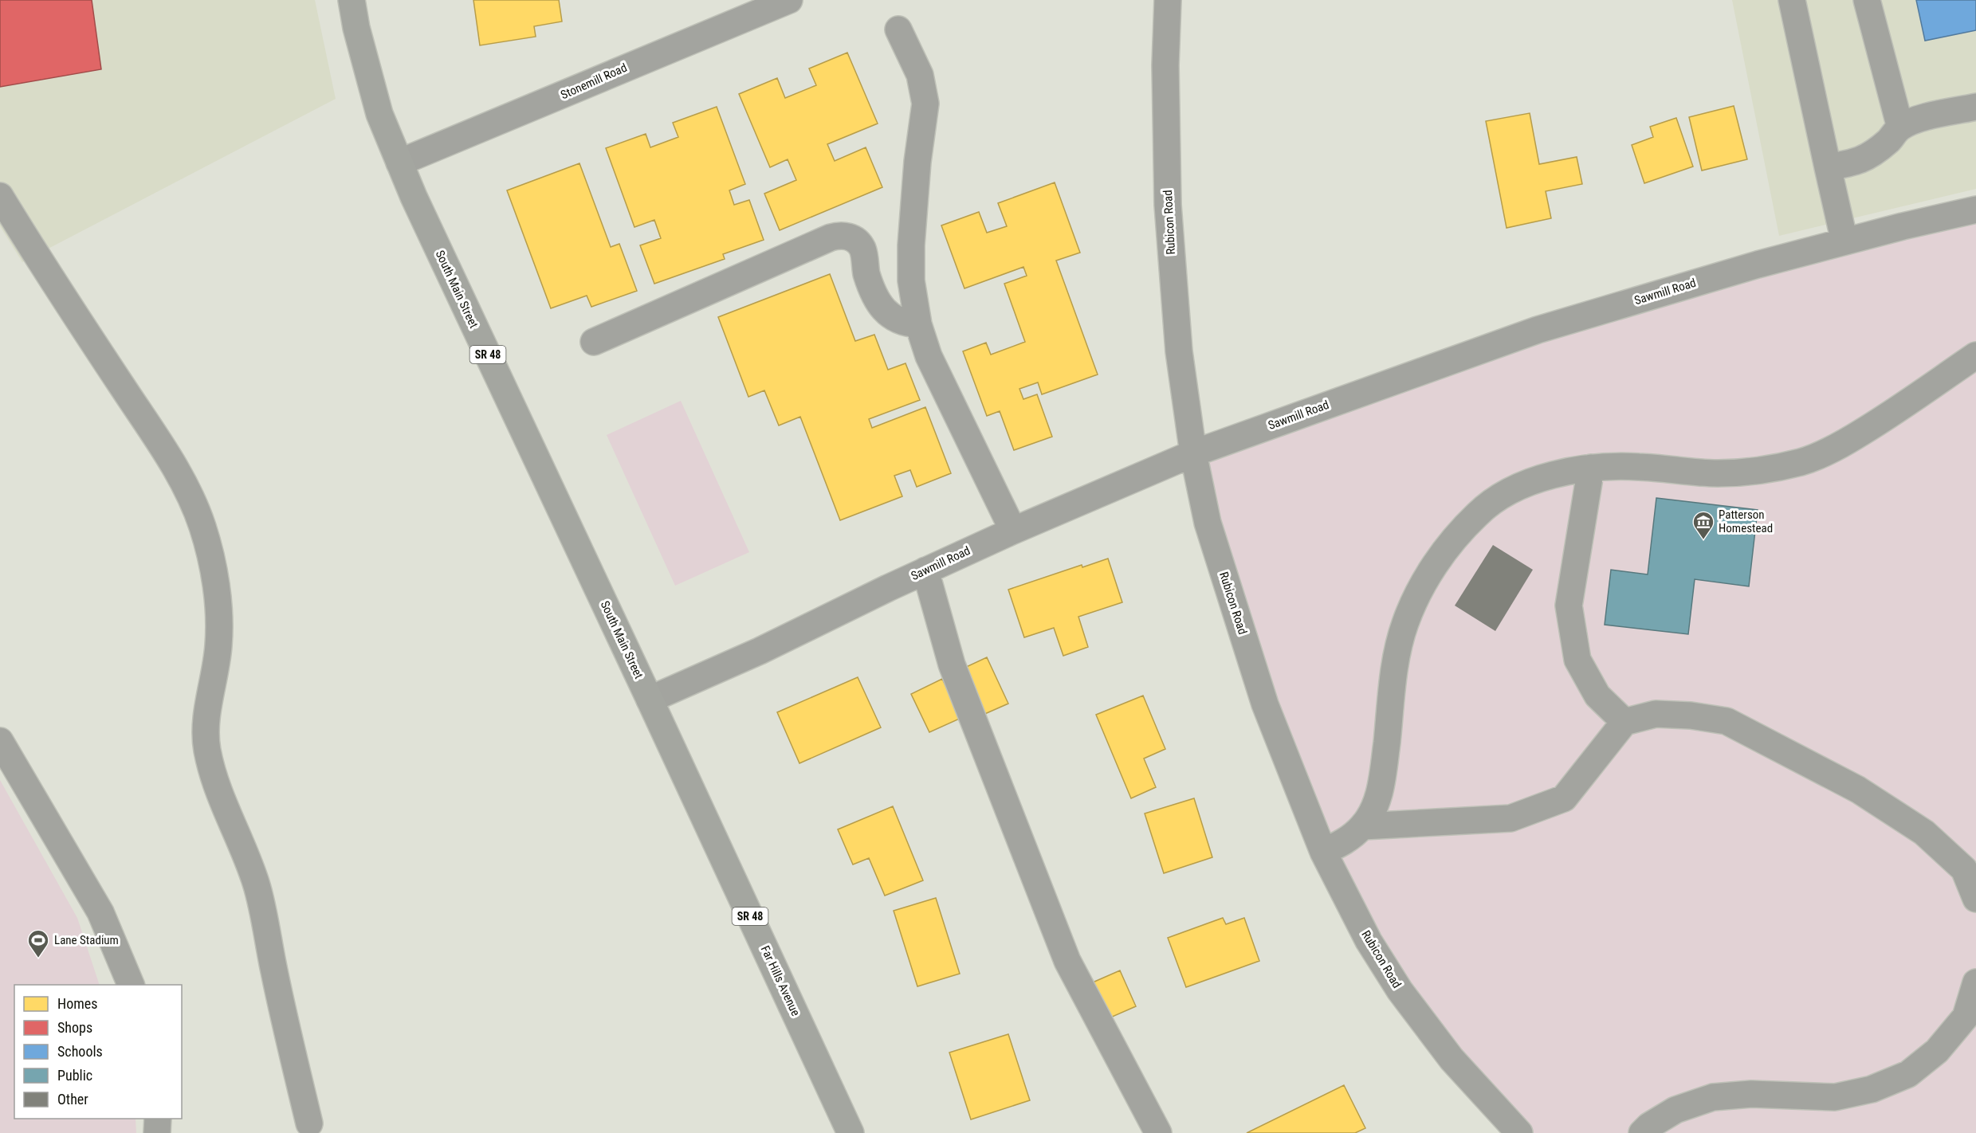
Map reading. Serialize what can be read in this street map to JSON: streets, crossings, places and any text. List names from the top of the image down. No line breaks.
{"streets":{"main road":["South Main Street","SR 48","Far Hills Avenue"],"street":["Stonemill Road","Rubicon Road","Sawmill Road"]},"crossings":[["Stonemill Road","South Main Street"],["Rubicon Road","Sawmill Road"],["South Main Street","Sawmill Road"],["South Main Street","Far Hills Avenue"],["Sawmill Road","Far Hills Avenue"]],"places":{"museum":["Patterson Homestead"],"sports":["Lane Stadium"]},"legend":["Homes","Shops","Schools","Public","Other"]}
